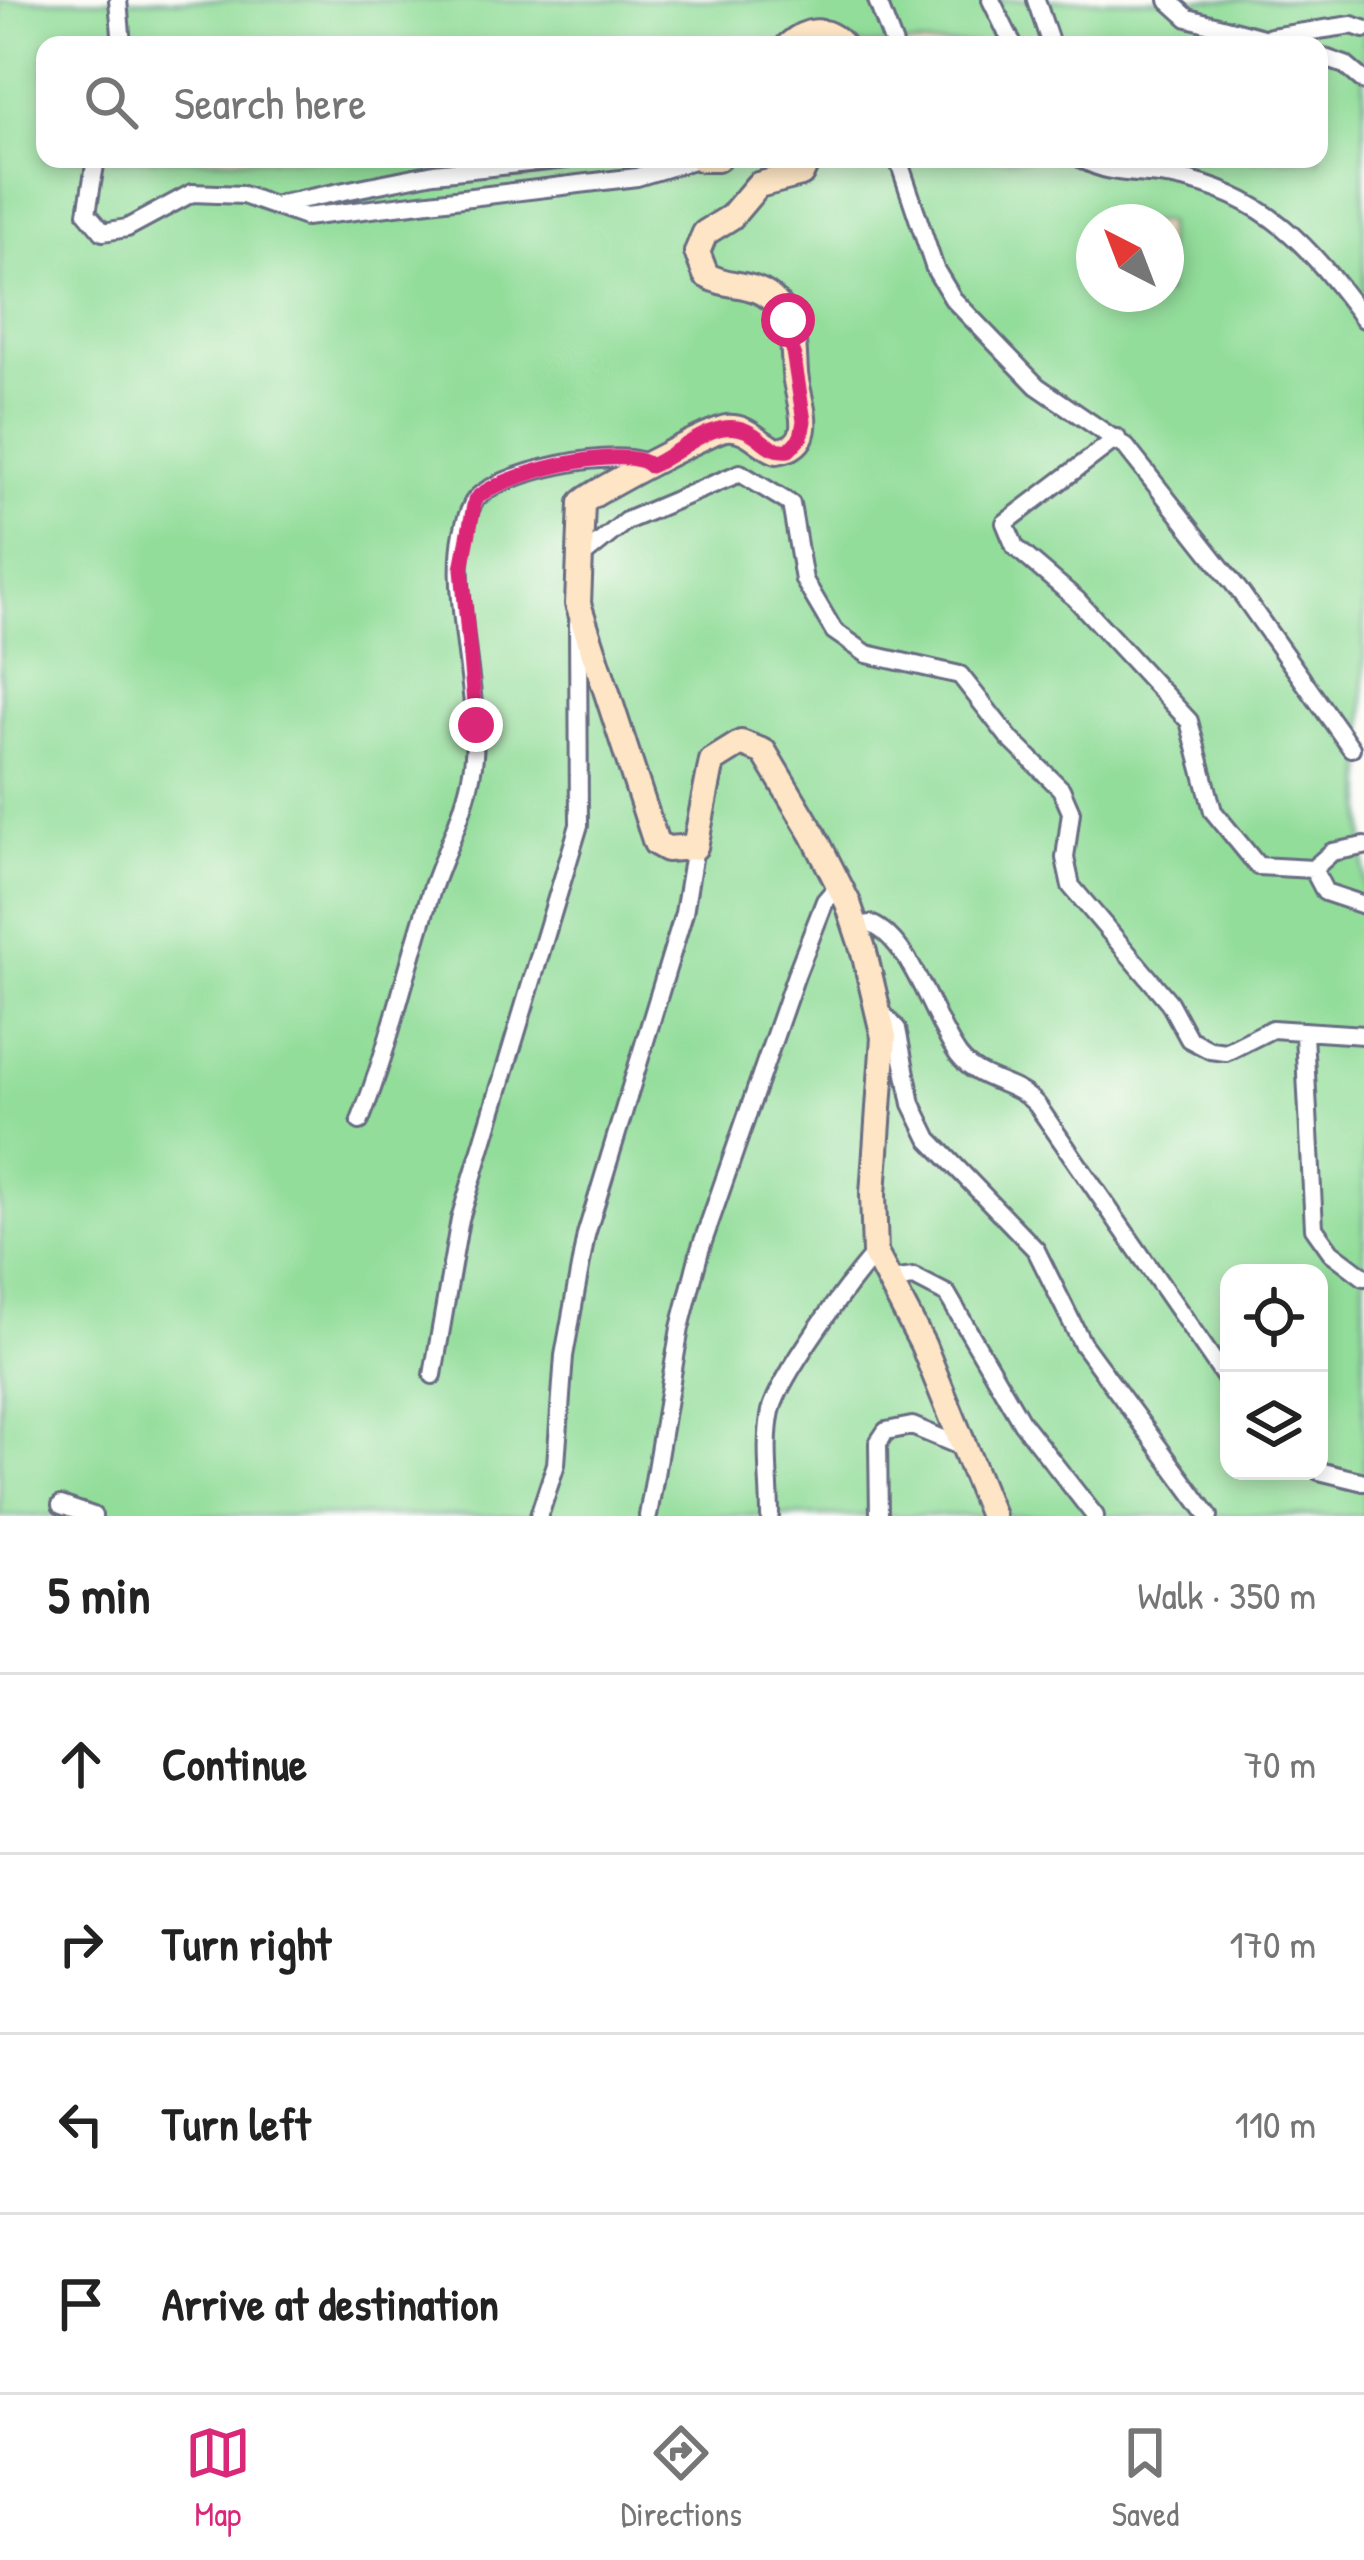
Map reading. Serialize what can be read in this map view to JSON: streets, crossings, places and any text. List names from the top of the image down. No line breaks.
{"north":"top left","page":{"search":"Search here","heading":["5 min","Walk · 350 m"],"list":[["Continue","70 m"],["Turn right","170 m"],["Turn left","110 m"],"Arrive at destination"],"nav":["Map","Directions","Saved"]}}
